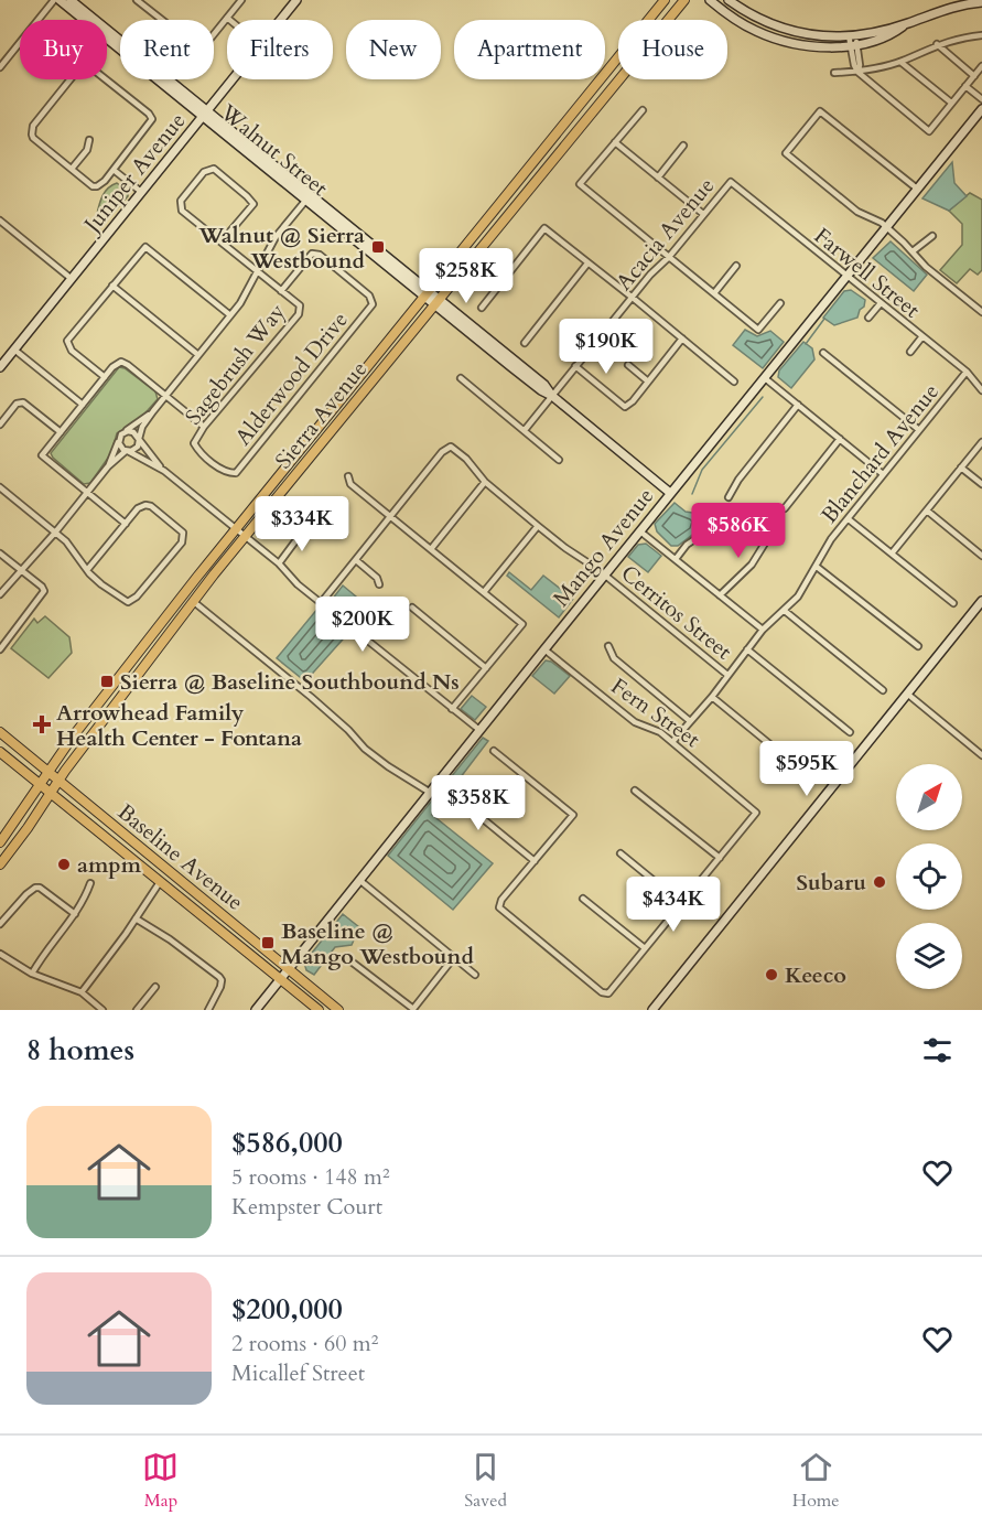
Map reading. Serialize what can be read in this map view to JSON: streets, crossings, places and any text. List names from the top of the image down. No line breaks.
{"streets":{"main road":["Sierra Avenue","Baseline Avenue"],"street":["Walnut Street","Juniper Avenue","Acacia Avenue","Farwell Street","Sagebrush Way","Alderwood Drive","Blanchard Avenue","Mango Avenue","Cerritos Street","Fern Street"]},"crossings":[["Walnut Street","Juniper Avenue"],["Walnut Street","Acacia Avenue"],["Walnut Street","Sierra Avenue"],["Walnut Street","Mango Avenue"],["Acacia Avenue","Farwell Street"],["Farwell Street","Blanchard Avenue"],["Farwell Street","Mango Avenue"],["Sagebrush Way","Alderwood Drive"],["Sierra Avenue","Baseline Avenue"],["Blanchard Avenue","Cerritos Street"],["Blanchard Avenue","Fern Street"],["Mango Avenue","Cerritos Street"],["Mango Avenue","Fern Street"],["Mango Avenue","Baseline Avenue"]],"places":{"transit":["Walnut @ Sierra Westbound","Sierra @ Baseline Southbound Ns","Baseline @ Mango Westbound"],"health":["Arrowhead Family Health Center - Fontana"],"other":["ampm","Subaru","Keeco"]},"north":"top right","page":{"chip":["Buy","Rent","Filters","New","Apartment","House"],"price":["$258K","$190K","$334K","$586K","$200K","$595K","$358K","$434K"],"heading":"8 homes","list":[{"name":"$586,000","note":"5 rooms · 148 m² · Kempster Court"},{"name":"$200,000","note":"2 rooms · 60 m² · Micallef Street"}],"tabs":["Map","Saved","Home"]}}
